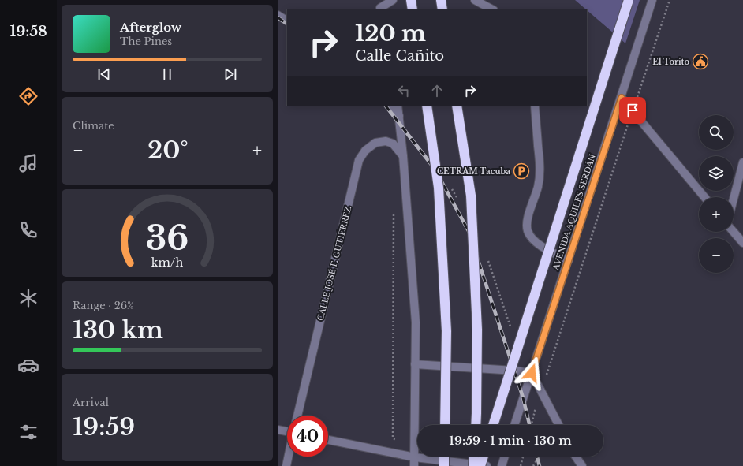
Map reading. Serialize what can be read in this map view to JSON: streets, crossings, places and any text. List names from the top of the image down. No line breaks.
{"streets":{"street":["AVENIDA AQUILES SERDÁN","CALLE JOSÉ F. GUTIÉRREZ"]},"places":{"public building":["El Torito"],"parking":["CETRAM Tacuba"]},"page":{"tabs":"19:58","turn":["120 m","Calle Cañito"],"song":["Afterglow","The Pines"],"tile":["Climate",["Range · 26%","130 km"],["Arrival","19:59"]],"map_buttons":["+","−"],"heat":["−","20°","+"],"limit":"40","trip":"19:59 · 1 min · 130 m","gauge":["36","km/h"]}}
